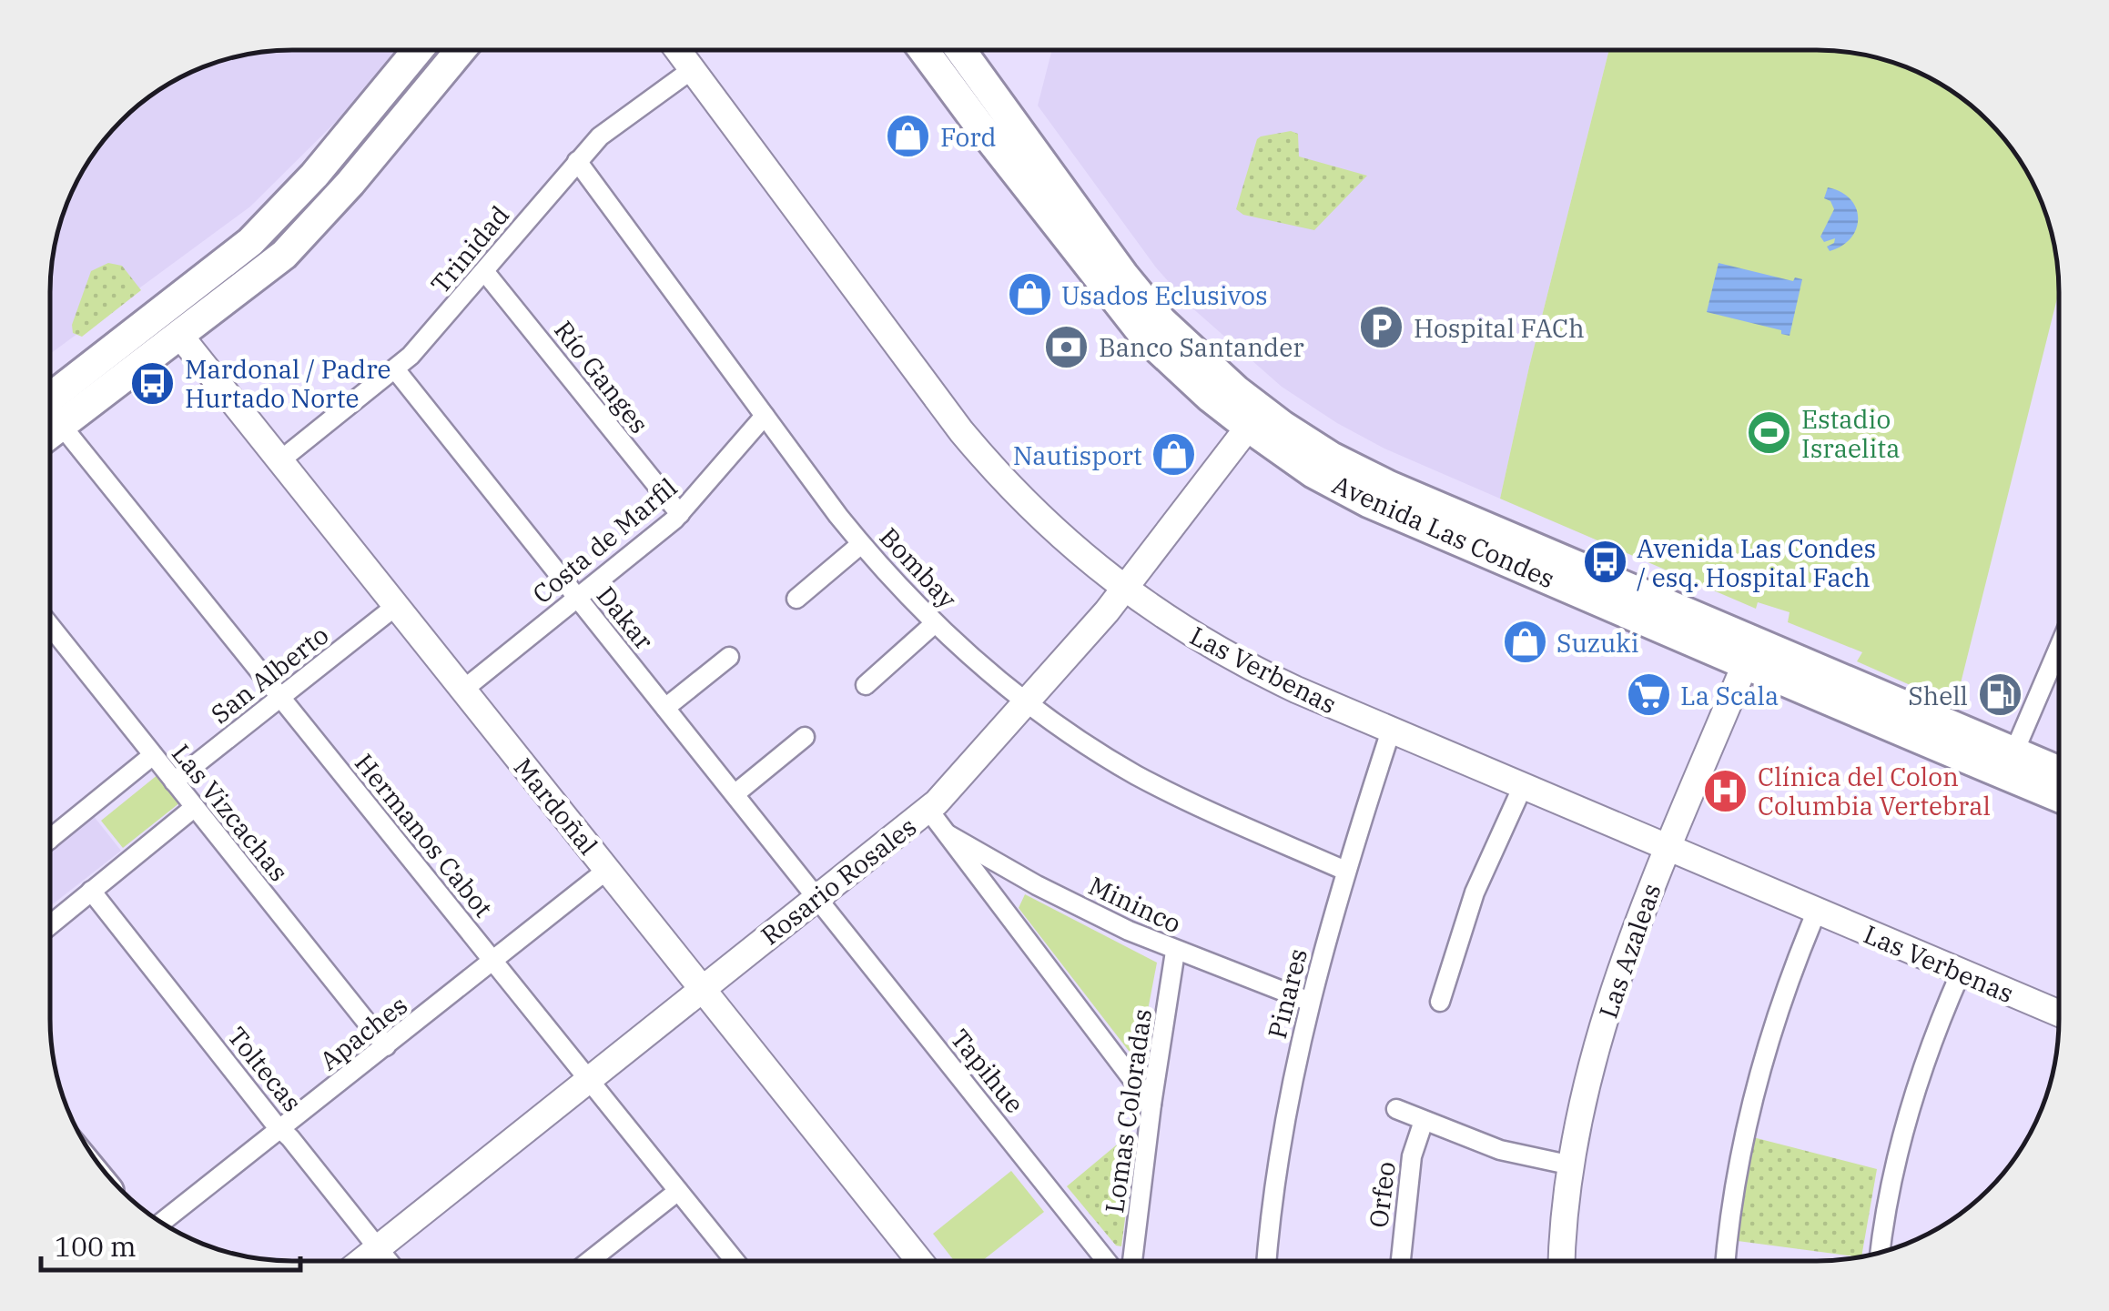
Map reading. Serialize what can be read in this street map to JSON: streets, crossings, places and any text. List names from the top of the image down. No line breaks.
{"streets":{"main road":["Avenida Las Condes"],"street":["Trinidad","Río Ganges","Costa de Marfil","Bombay","Dakar","Las Verbenas","San Alberto","Mardoñal","Las Vizcachas","Hermanos Cabot","Rosario Rosales","Mininco","Las Azaleas","Pinares","Apaches","Toltecas","Tapihue","Lomas Coloradas","Orfeo"]},"crossings":[["Trinidad","Río Ganges"],["Trinidad","Bombay"],["Trinidad","Dakar"],["Trinidad","Las Verbenas"],["Trinidad","Mardoñal"],["Río Ganges","Costa de Marfil"],["Avenida Las Condes","Rosario Rosales"],["Avenida Las Condes","Las Azaleas"],["Costa de Marfil","Bombay"],["Costa de Marfil","Dakar"],["Costa de Marfil","Mardoñal"],["Bombay","Rosario Rosales"],["Bombay","Pinares"],["Dakar","Rosario Rosales"],["Dakar","Tapihue"],["Las Verbenas","Rosario Rosales"],["Las Verbenas","Las Azaleas"],["Las Verbenas","Pinares"],["San Alberto","Mardoñal"],["San Alberto","Las Vizcachas"],["San Alberto","Hermanos Cabot"],["Mardoñal","Rosario Rosales"],["Mardoñal","Apaches"],["Las Vizcachas","Apaches"],["Hermanos Cabot","Rosario Rosales"],["Hermanos Cabot","Apaches"],["Rosario Rosales","Mininco"],["Rosario Rosales","Toltecas"],["Rosario Rosales","Tapihue"],["Mininco","Pinares"],["Mininco","Lomas Coloradas"],["Apaches","Toltecas"]],"places":{"shop":["Ford","Usados Eclusivos","Nautisport","Suzuki"],"parking":["Hospital FACh"],"bank":["Banco Santander"],"bus stop":["Mardonal / Padre Hurtado Norte","Avenida Las Condes / esq. Hospital Fach"],"sports":["Estadio Israelita"],"supermarket":["La Scala"],"fuel station":["Shell"],"hospital":["Clínica del Colon Columbia Vertebral"]},"scale_bar":"100 m"}
